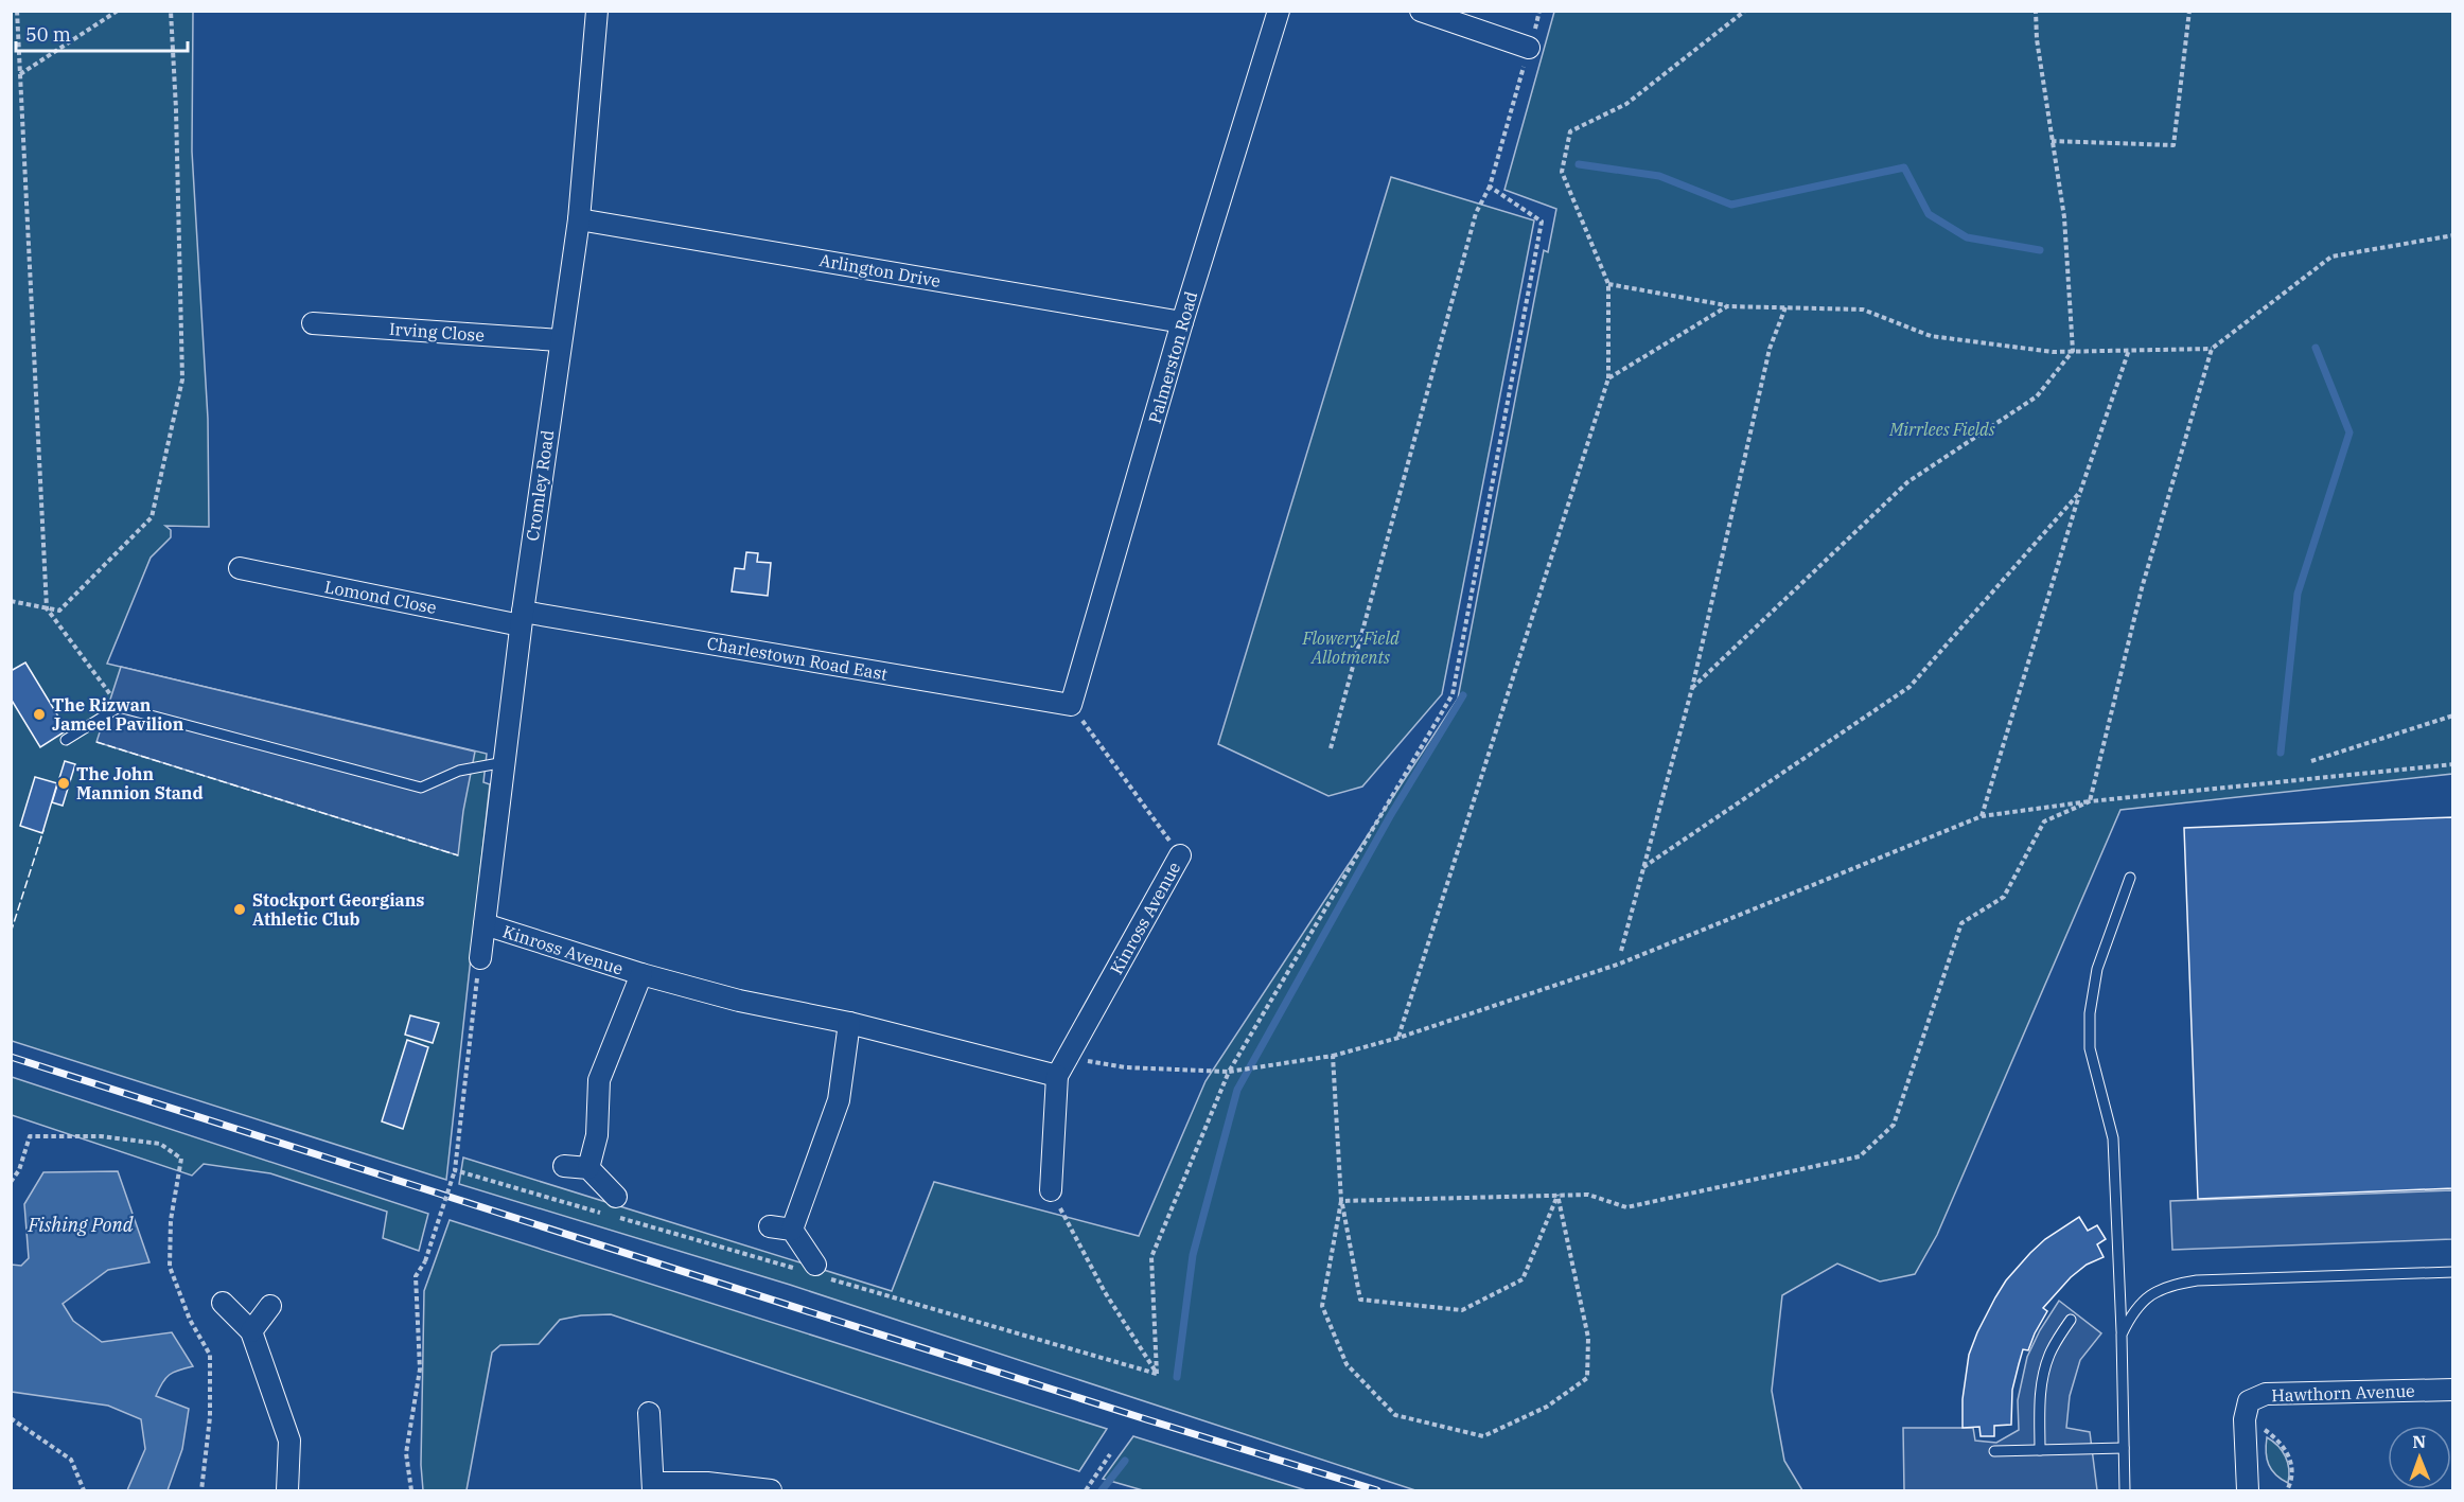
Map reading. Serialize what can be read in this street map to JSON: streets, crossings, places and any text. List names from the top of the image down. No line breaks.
{"streets":{"street":["Arlington Drive","Irving Close","Palmerston Road","Cromley Road","Lomond Close","Charlestown Road East","Kinross Avenue","Hawthorn Avenue"]},"crossings":[["Arlington Drive","Palmerston Road"],["Arlington Drive","Cromley Road"],["Irving Close","Cromley Road"],["Palmerston Road","Charlestown Road East"],["Palmerston Road","Kinross Avenue"],["Cromley Road","Lomond Close"],["Cromley Road","Charlestown Road East"],["Cromley Road","Kinross Avenue"],["Lomond Close","Charlestown Road East"],["Charlestown Road East","Kinross Avenue"]],"water":["Fishing Pond"],"parks":["Mirrlees Fields","Flowery Field Allotments"],"places":["The Rizwan Jameel Pavilion","The John Mannion Stand","Stockport Georgians Athletic Club"],"scale_bar":"50 m","north":"top"}
